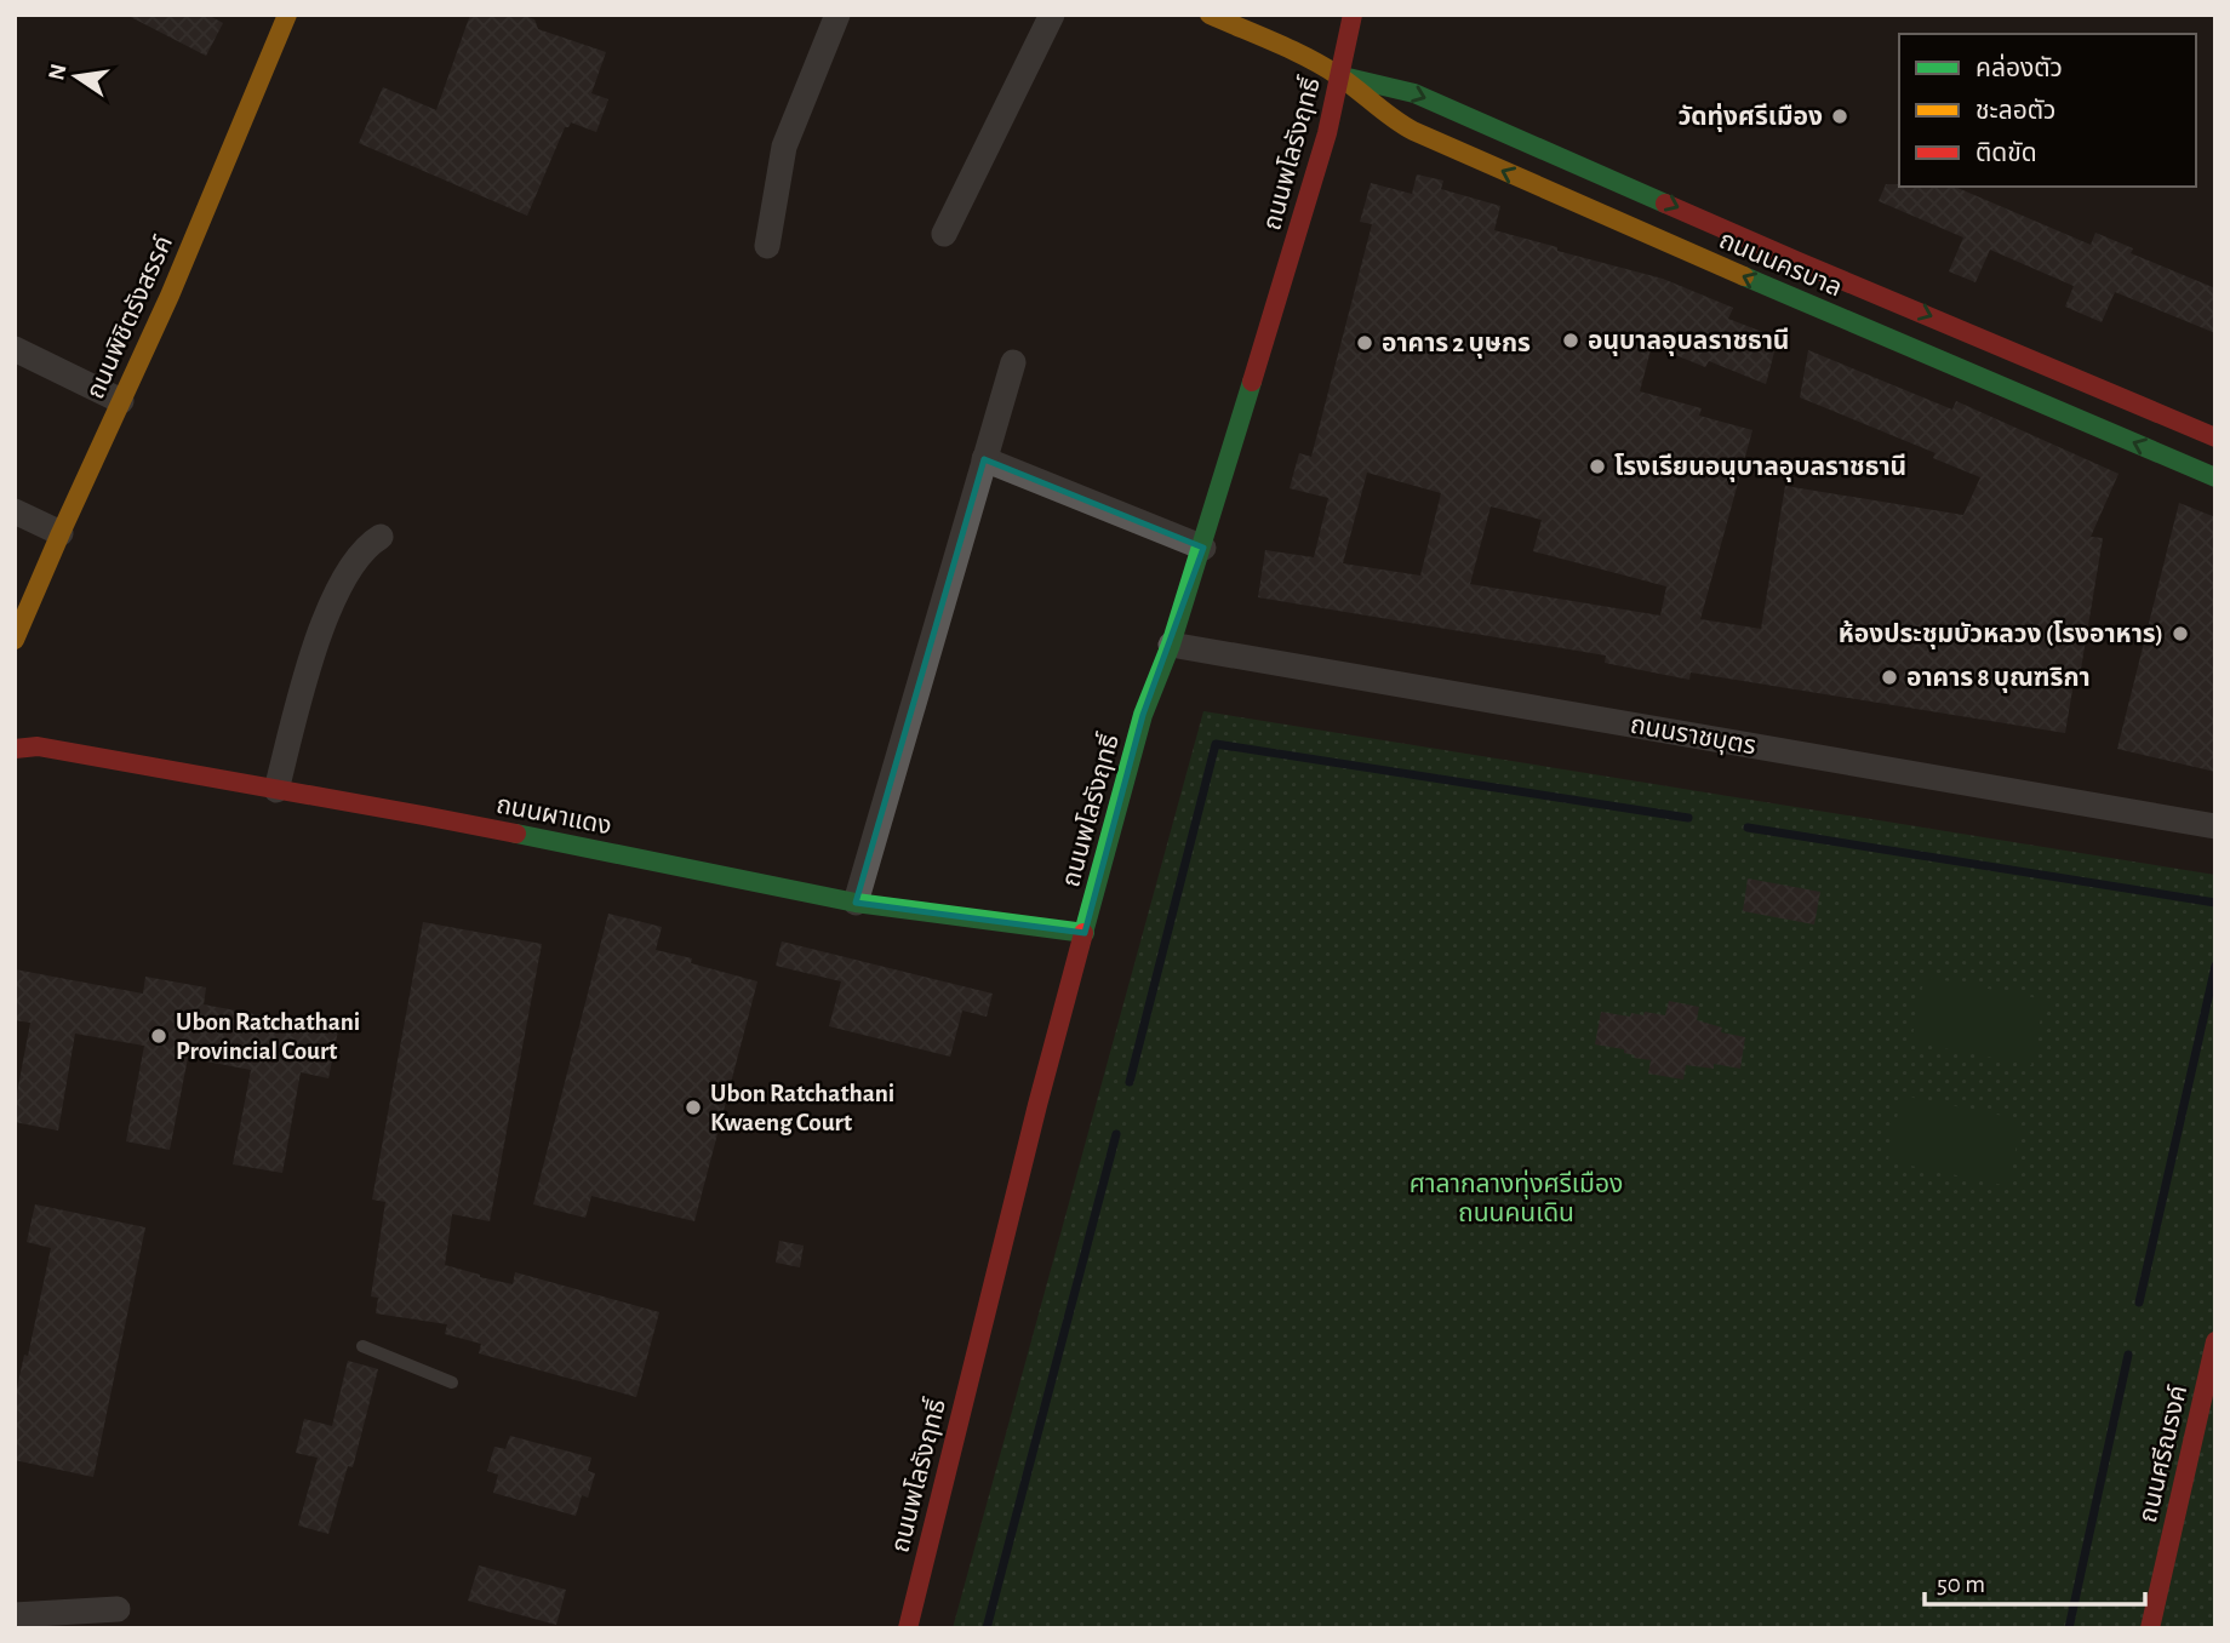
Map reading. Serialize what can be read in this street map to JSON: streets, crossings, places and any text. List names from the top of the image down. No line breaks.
{"streets":{"street":["ถนนพโลรังฤทธิ์","ถนนนครบาล","ถนนพิชิตรังสรรค์","ถนนราชบุตร","ถนนผาแดง","ถนนศรีณรงค์"]},"crossings":[["ถนนพโลรังฤทธิ์","ถนนนครบาล"],["ถนนพโลรังฤทธิ์","ถนนราชบุตร"],["ถนนพโลรังฤทธิ์","ถนนผาแดง"]],"parks":["ศาลากลางทุ่งศรีเมือง ถนนคนเดิน"],"places":["วัดทุ่งศรีเมือง","อนุบาลอุบลราชธานี","อาคาร 2 บุษกร","โรงเรียนอนุบาลอุบลราชธานี","ห้องประชุมบัวหลวง (โรงอาหาร)","อาคาร 8 บุณฑริกา","Ubon Ratchathani Provincial Court","Ubon Ratchathani Kwaeng Court"],"legend":["คล่องตัว","ชะลอตัว","ติดขัด"],"scale_bar":"50 m","north":"left"}
